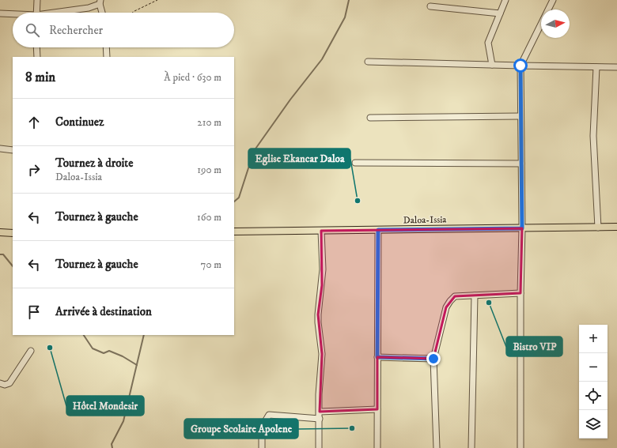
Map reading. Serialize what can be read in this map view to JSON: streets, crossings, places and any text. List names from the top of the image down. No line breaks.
{"streets":{"main road":["Daloa-Issia"]},"places":["Eglise Ekancar Daloa","Bistro VIP","Hôtel Mondesir","Groupe Scolaire Apolene"],"north":"right","page":{"search":"Rechercher","heading":["8 min","À pied · 630 m"],"list":[["Continuez","210 m"],["Tournez à droite","Daloa-Issia","190 m"],["Tournez à gauche","160 m"],["Tournez à gauche","70 m"],"Arrivée à destination"],"map_buttons":["+","−"]}}
